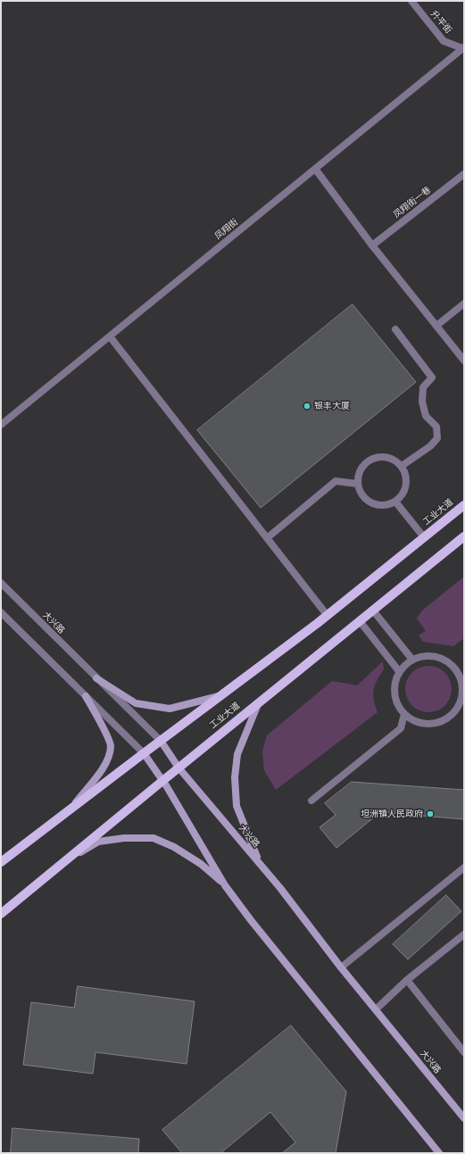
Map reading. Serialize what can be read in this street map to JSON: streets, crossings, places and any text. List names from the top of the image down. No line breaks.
{"streets":{"main road":["工业大道","大兴路"],"street":["升平街","凤翔街一巷","凤翔街"]},"crossings":[["升平街","凤翔街"],["工业大道","大兴路"]],"places":["银丰大厦","坦洲镇人民政府"]}
